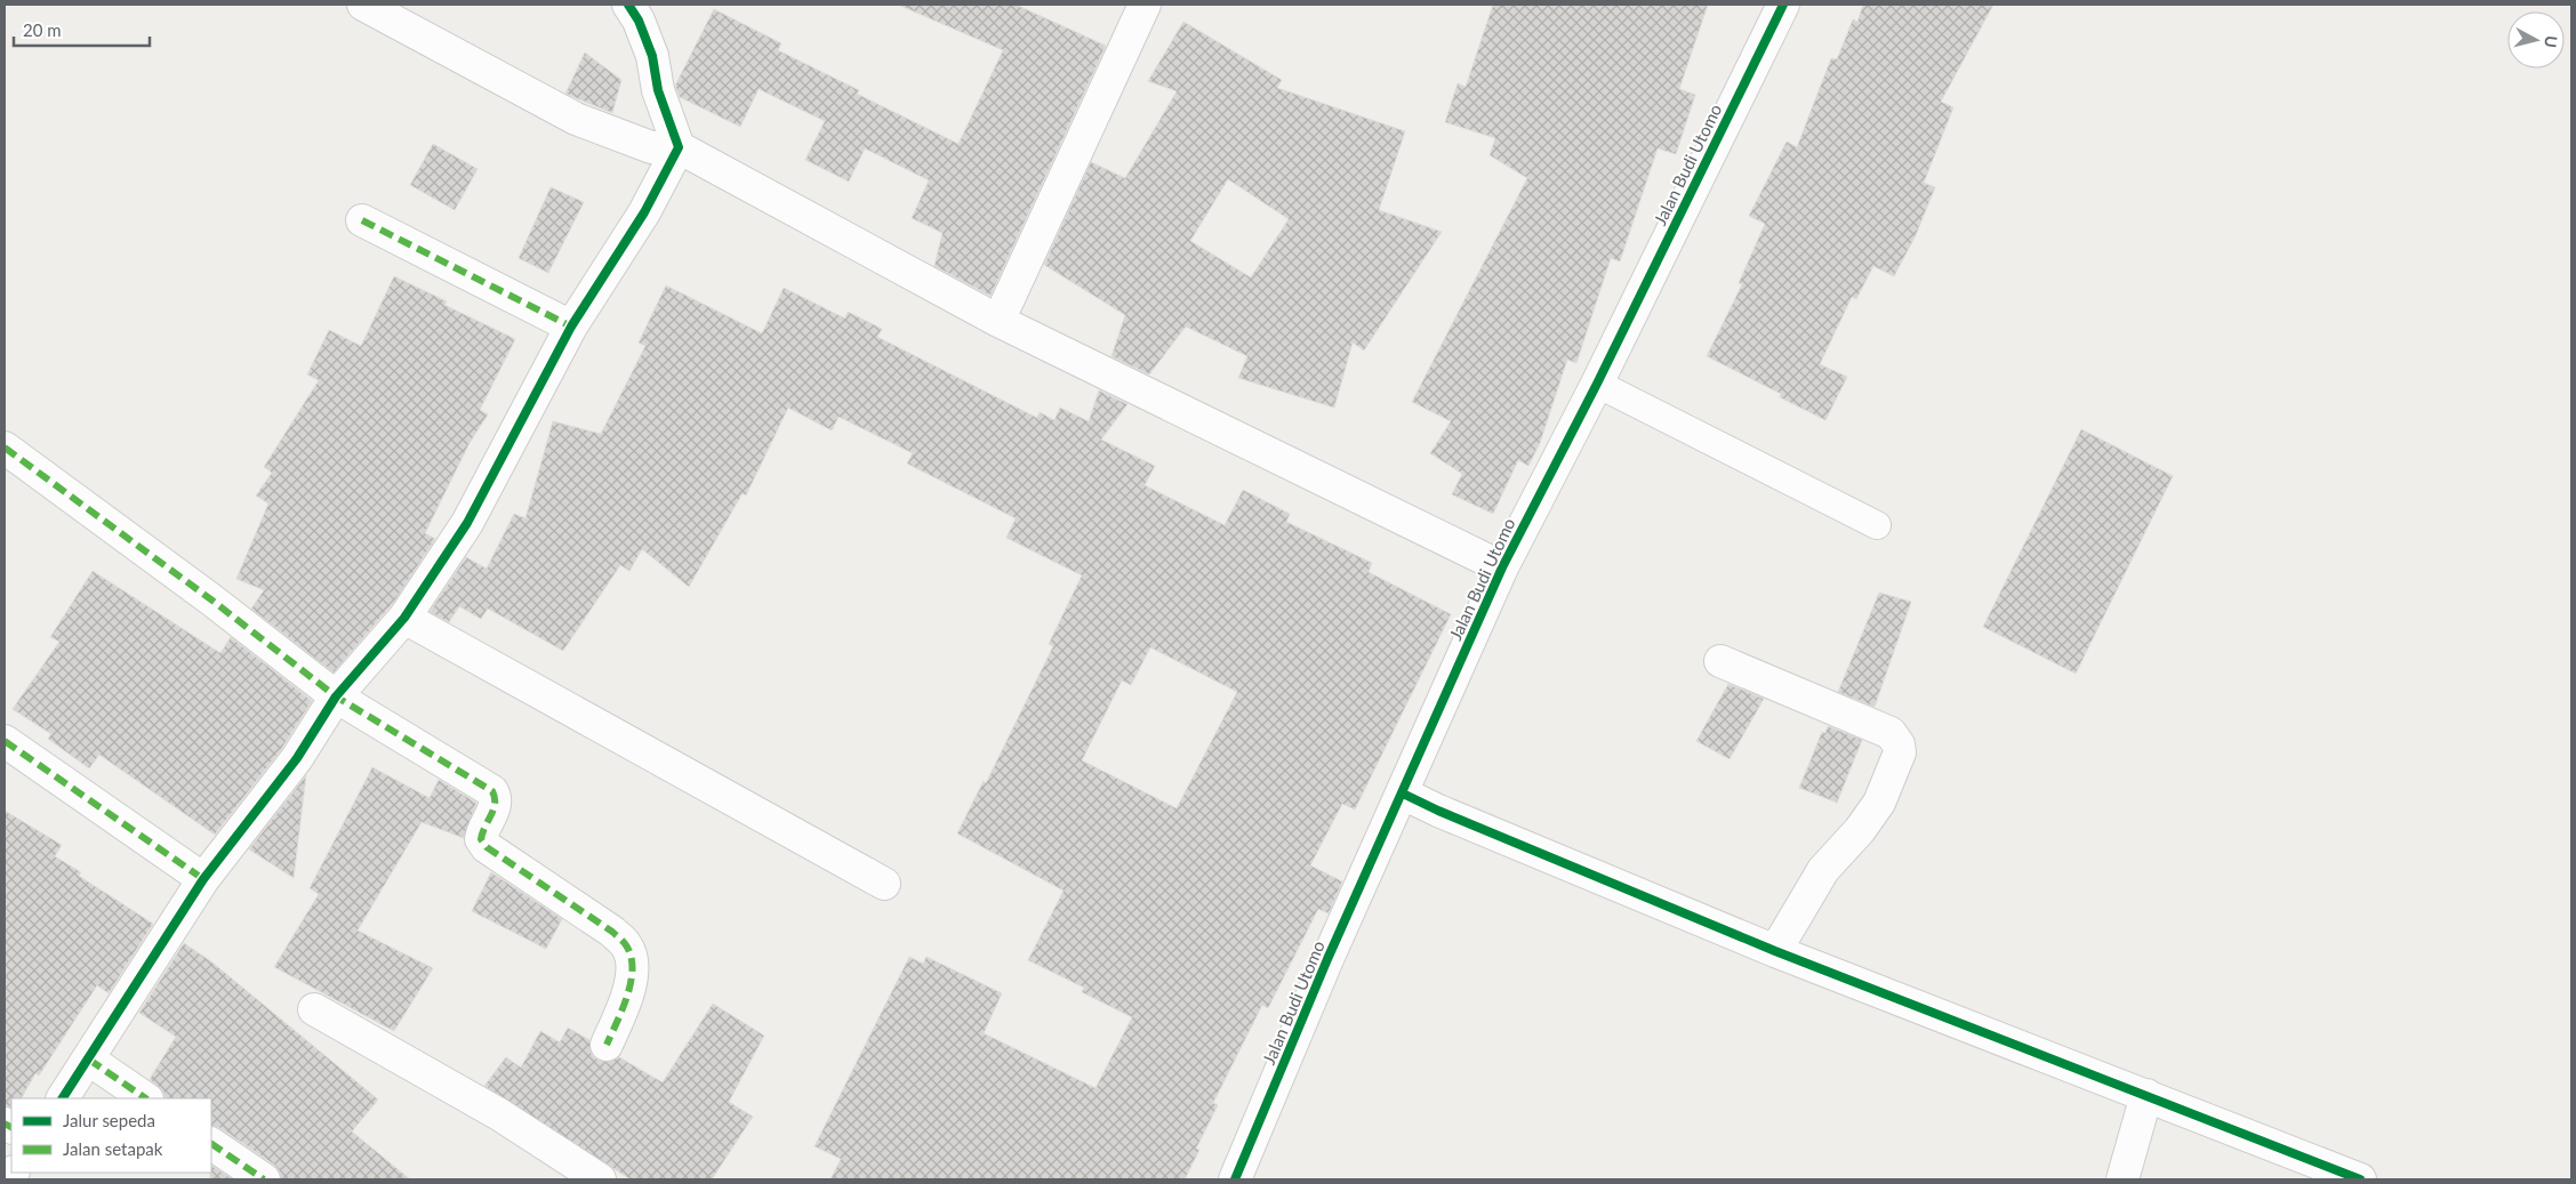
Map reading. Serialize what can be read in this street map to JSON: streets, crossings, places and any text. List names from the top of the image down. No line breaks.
{"streets":{"street":["Jalan Budi Utomo"]},"legend":["Jalur sepeda","Jalan setapak"],"scale_bar":"20 m","north":"right"}
